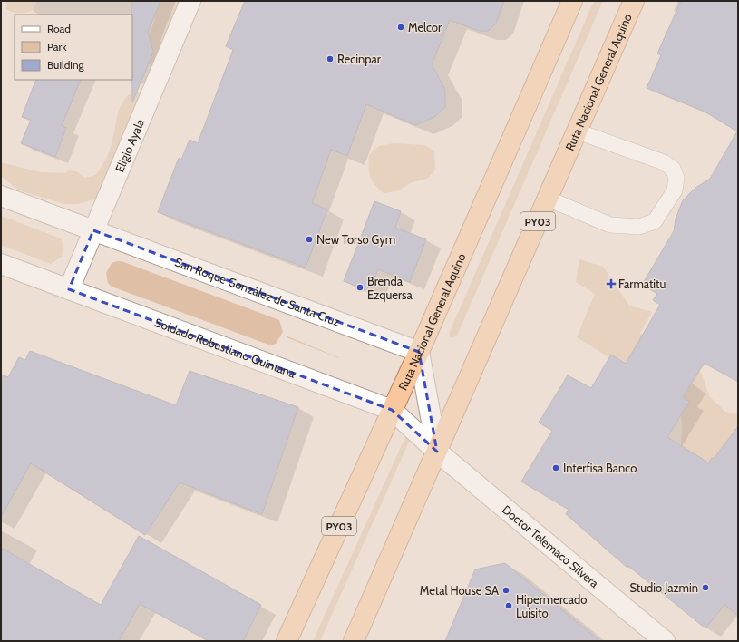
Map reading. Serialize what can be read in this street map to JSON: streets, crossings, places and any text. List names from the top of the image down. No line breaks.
{"streets":{"highway":["Ruta Nacional General Aquino","PY03"],"street":["Eligio Ayala","San Roque González de Santa Cruz","Soldado Robustiano Quintana","Doctor Telémaco Silvera"]},"crossings":[["Ruta Nacional General Aquino","San Roque González de Santa Cruz"],["Ruta Nacional General Aquino","Soldado Robustiano Quintana"],["Ruta Nacional General Aquino","Doctor Telémaco Silvera"],["Eligio Ayala","San Roque González de Santa Cruz"],["Eligio Ayala","Soldado Robustiano Quintana"],["Soldado Robustiano Quintana","Doctor Telémaco Silvera"]],"places":{"other":["Melcor","Recinpar","New Torso Gym","Brenda Ezquersa","Interfisa Banco","Studio Jazmin","Metal House SA","Hipermercado Luisito"],"health":["Farmatitu"]},"legend":["Road","Park","Building"]}
